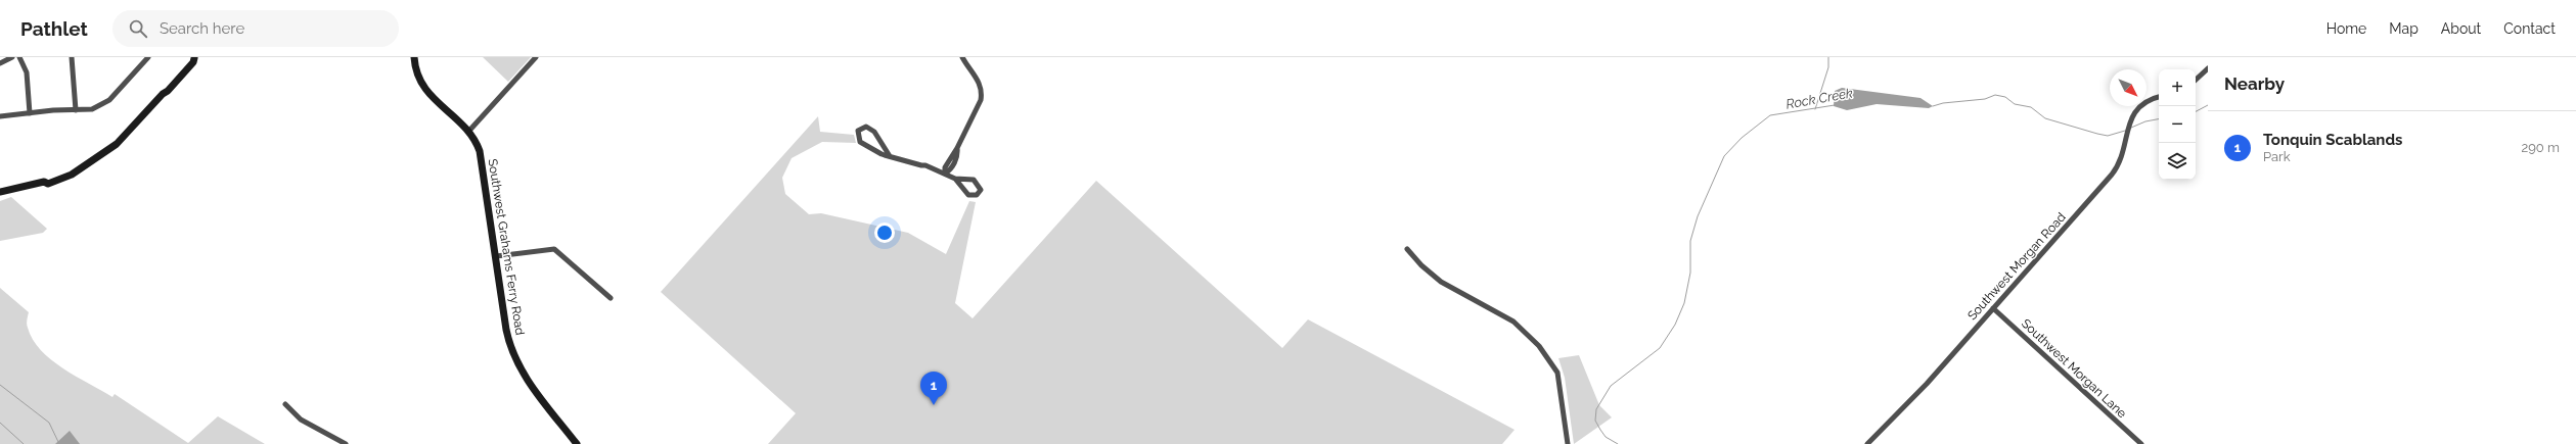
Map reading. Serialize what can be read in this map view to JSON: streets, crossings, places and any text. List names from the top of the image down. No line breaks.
{"streets":{"main road":["Southwest Grahams Ferry Road"],"street":["Southwest Morgan Road","Southwest Morgan Lane"]},"crossings":[["Southwest Morgan Road","Southwest Morgan Lane"]],"water":["Rock Creek"],"north":"bottom right","page":{"header":"Pathlet","search":"Search here","nav":["Home","Map","About","Contact"],"heading":"Nearby","map_buttons":["+","−"],"list":[{"mark":"1","name":"Tonquin Scablands","note":"Park","value":"290 m"}],"pins":"1"}}
